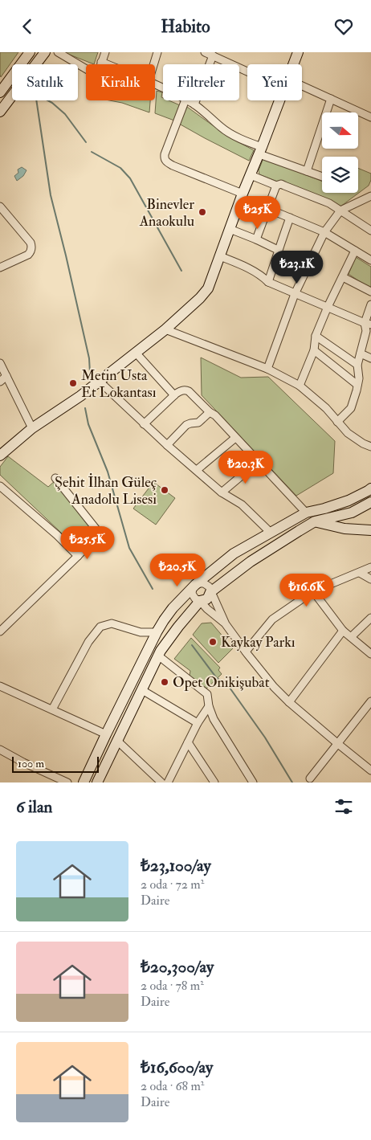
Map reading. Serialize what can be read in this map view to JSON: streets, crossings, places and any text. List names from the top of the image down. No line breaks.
{"places":["Binevler Anaokulu","Metin Usta Et Lokantası","Şehit İlhan Güleç Anadolu Lisesi","Kaykay Parkı","Opet Onikişubat"],"scale_bar":"100 m","north":"right","page":{"header":"Habito","chip":["Satılık","Kiralık","Filtreler","Yeni"],"price":["₺25K","₺23.1K","₺20.3K","₺25.5K","₺20.5K","₺16.6K"],"scale":"100 m","heading":"6 ilan","list":[{"name":"₺23,100/ay","note":"2 oda · 72 m² · Daire"},{"name":"₺20,300/ay","note":"2 oda · 78 m² · Daire"},{"name":"₺16,600/ay","note":"2 oda · 68 m² · Daire"}]}}
